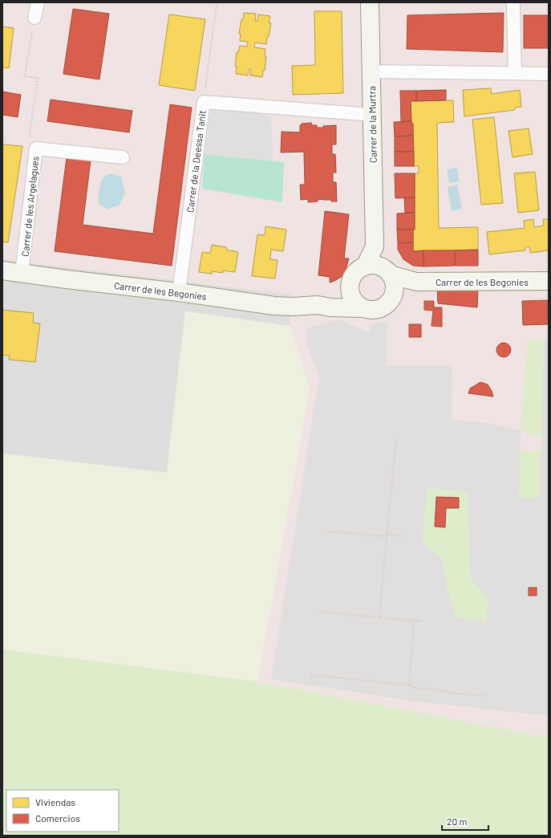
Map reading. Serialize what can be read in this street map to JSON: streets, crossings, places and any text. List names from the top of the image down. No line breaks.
{"streets":{"street":["Carrer de la Murtra","Carrer de la Deessa Tanit","Carrer de les Argelagues","Carrer de les Begonies"]},"crossings":[["Carrer de la Murtra","Carrer de la Deessa Tanit"],["Carrer de la Deessa Tanit","Carrer de les Begonies"],["Carrer de les Argelagues","Carrer de les Begonies"]],"legend":["Viviendas","Comercios"],"scale_bar":"20 m"}
